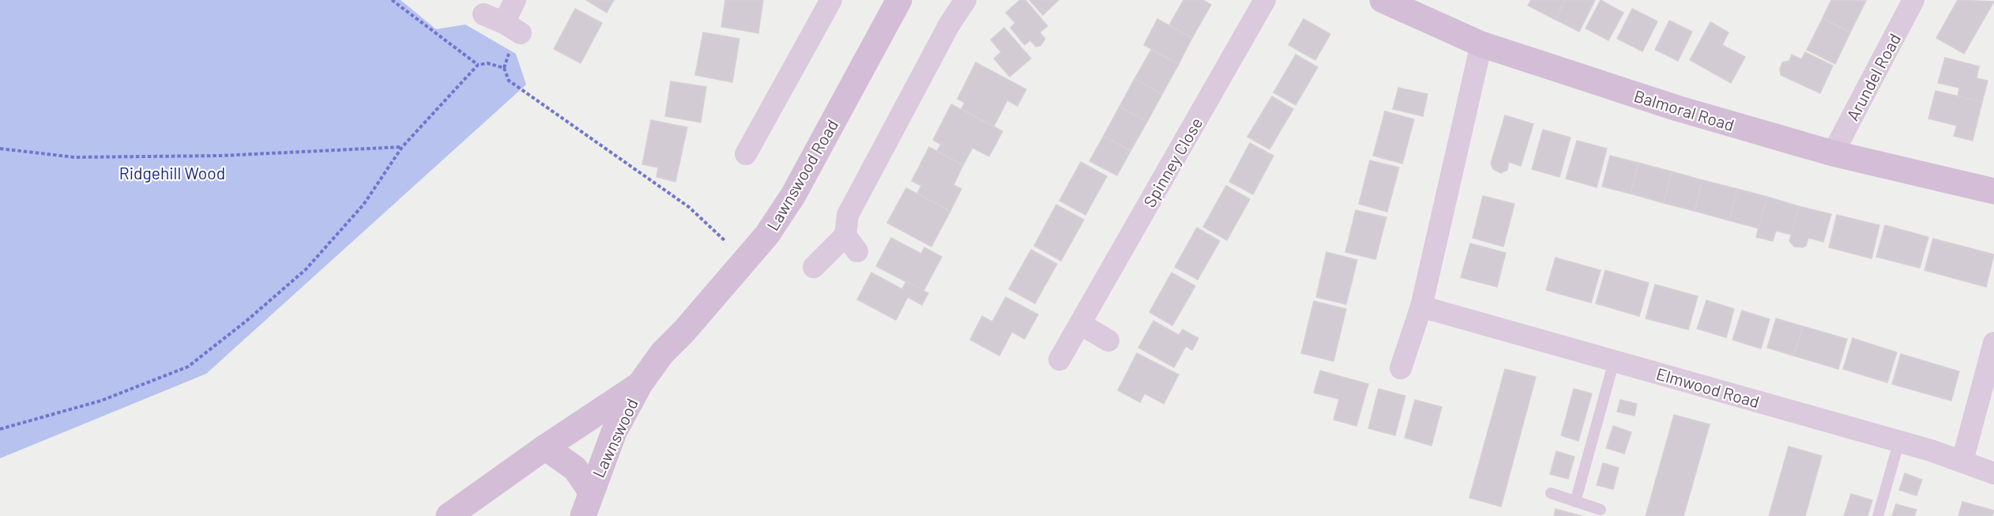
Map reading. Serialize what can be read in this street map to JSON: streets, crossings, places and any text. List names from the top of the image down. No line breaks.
{"streets":{"street":["Arundel Road","Balmoral Road","Spinney Close","Lawnswood Road","Elmwood Road","Lawnswood"]},"crossings":[["Arundel Road","Balmoral Road"],["Lawnswood Road","Lawnswood"]],"parks":["Ridgehill Wood"]}
